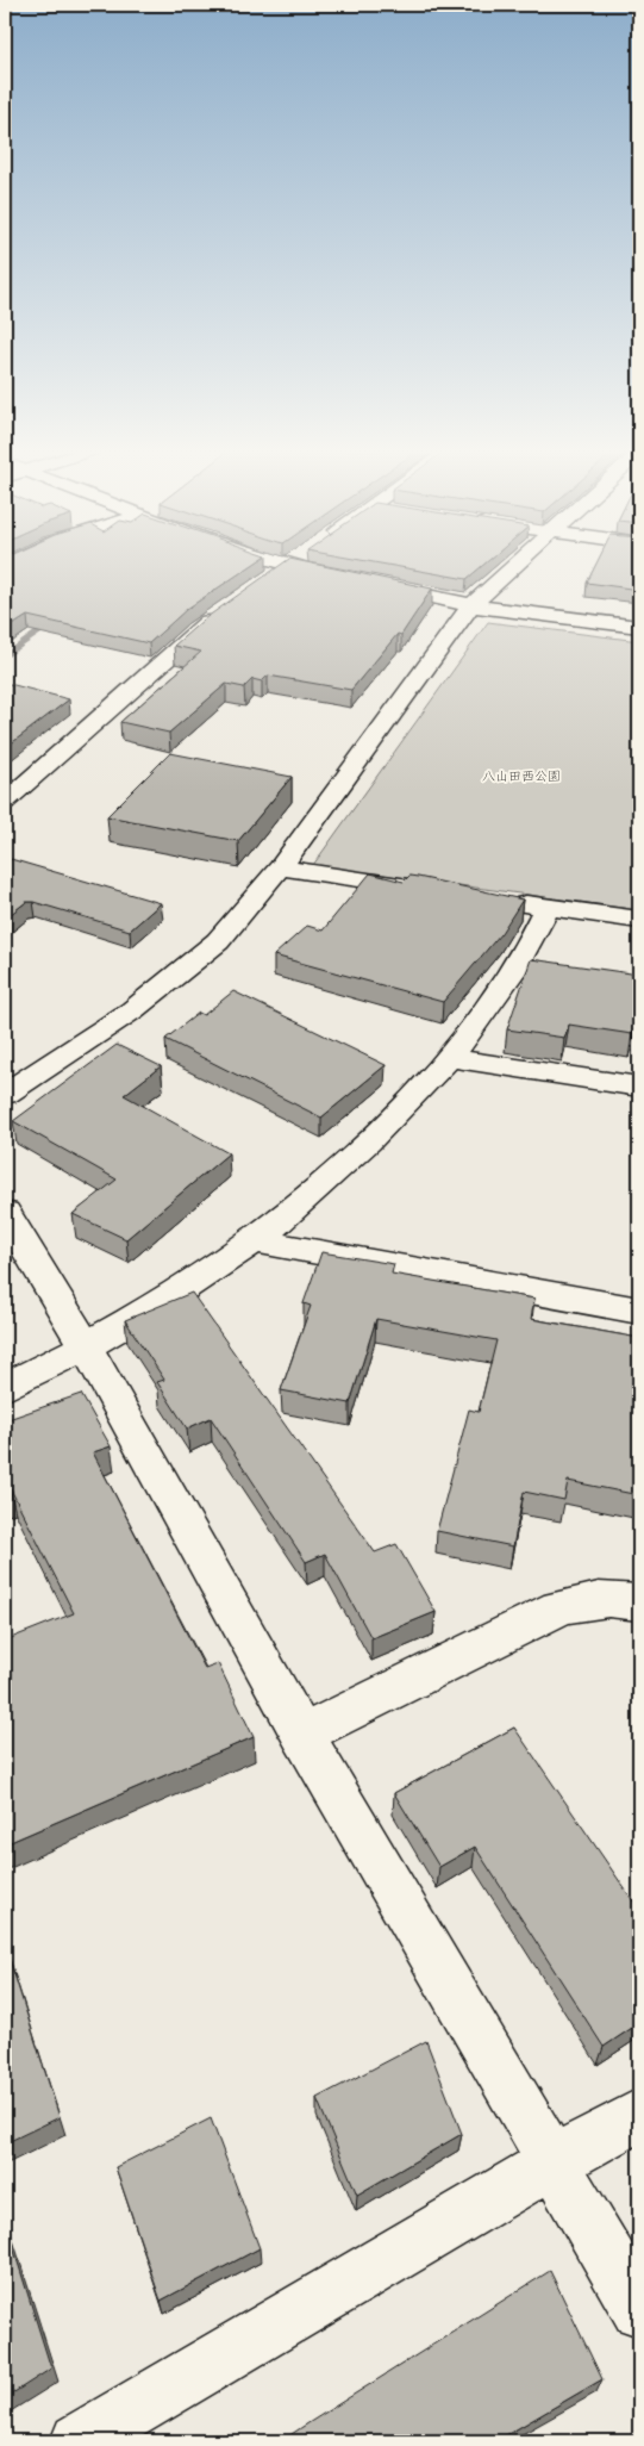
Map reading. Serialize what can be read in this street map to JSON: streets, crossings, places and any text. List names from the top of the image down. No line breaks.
{"parks":["八山田西公園"]}
